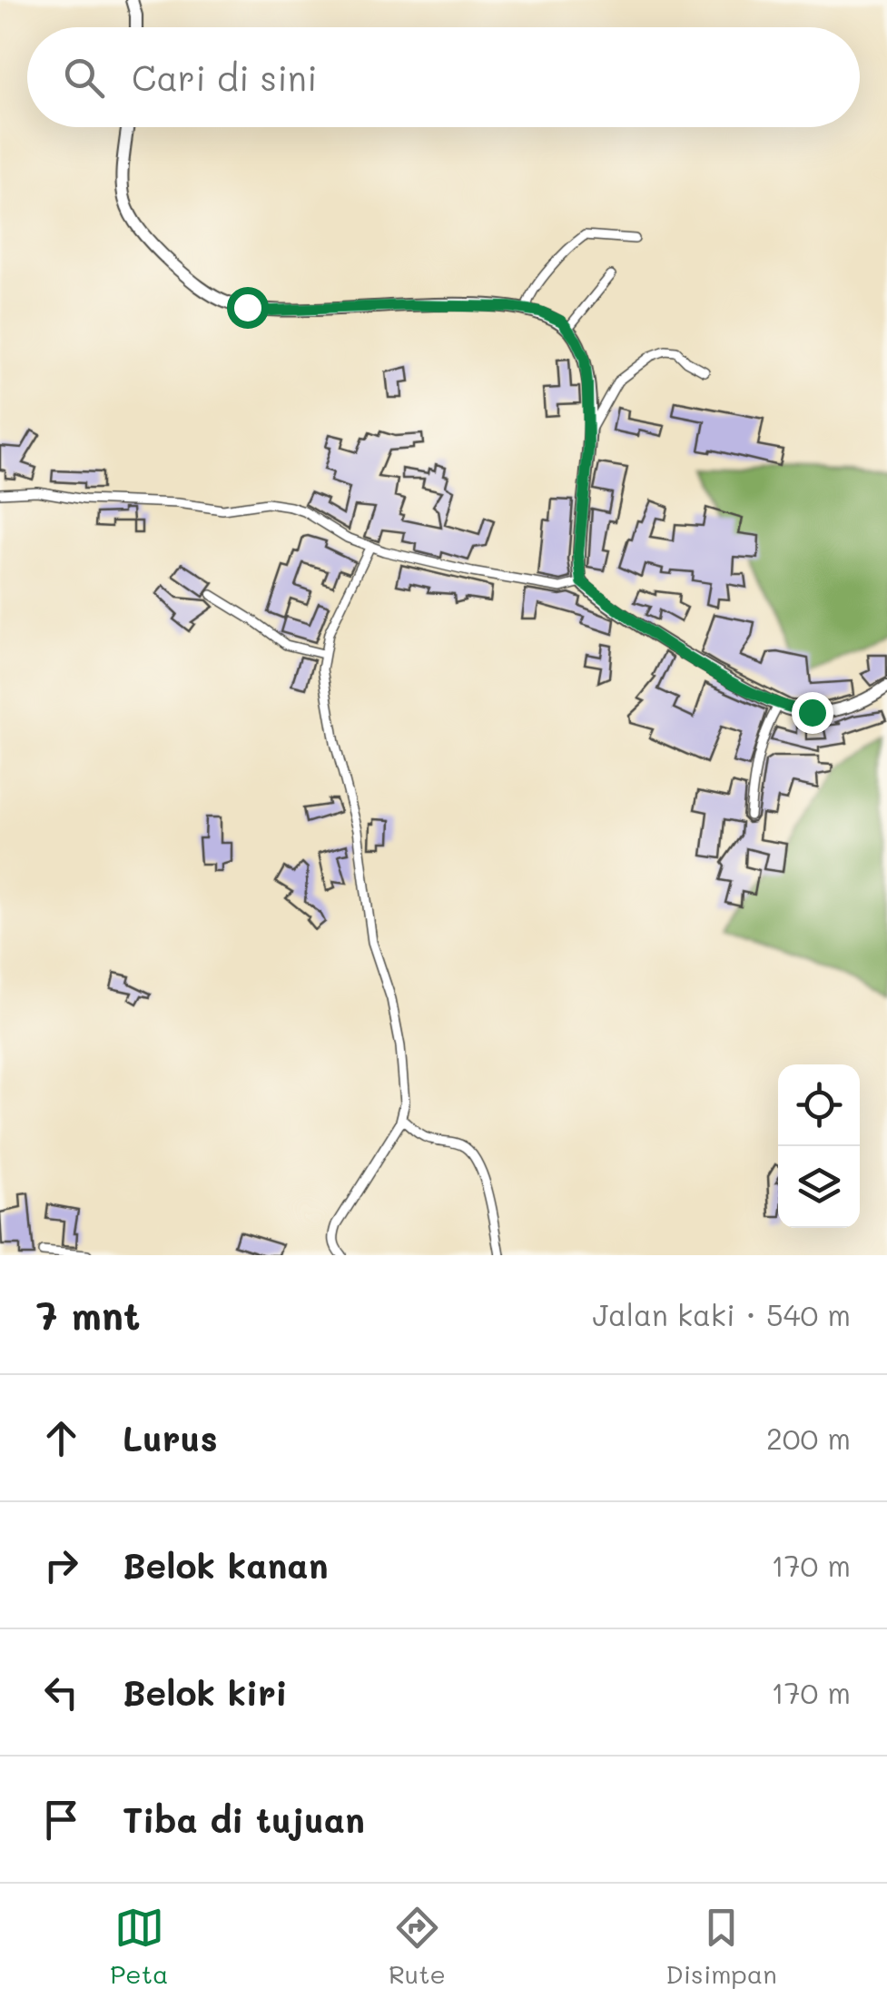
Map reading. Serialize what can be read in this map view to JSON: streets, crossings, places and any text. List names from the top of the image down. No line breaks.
{"page":{"search":"Cari di sini","heading":["7 mnt","Jalan kaki · 540 m"],"list":[["Lurus","200 m"],["Belok kanan","170 m"],["Belok kiri","170 m"],"Tiba di tujuan"],"nav":["Peta","Rute","Disimpan"]}}
